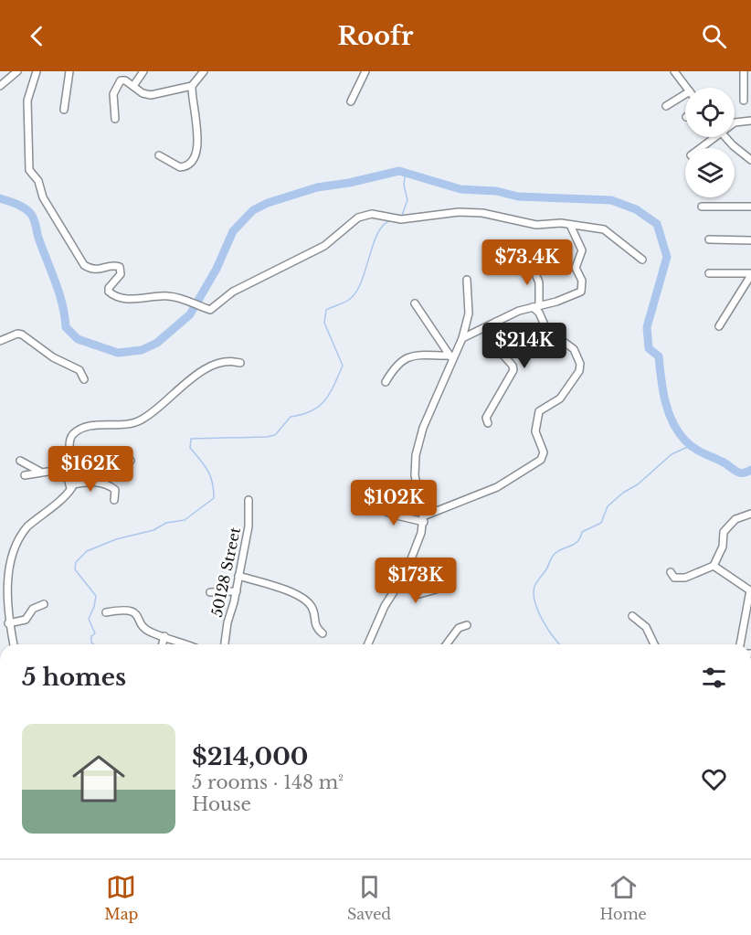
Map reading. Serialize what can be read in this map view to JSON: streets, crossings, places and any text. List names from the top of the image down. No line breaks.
{"streets":{"street":["50128 Street"]},"page":{"header":"Roofr","price":["$73.4K","$214K","$162K","$102K","$173K"],"heading":"5 homes","list":[{"name":"$214,000","note":"5 rooms · 148 m² · House"}],"tabs":["Map","Saved","Home"]}}
